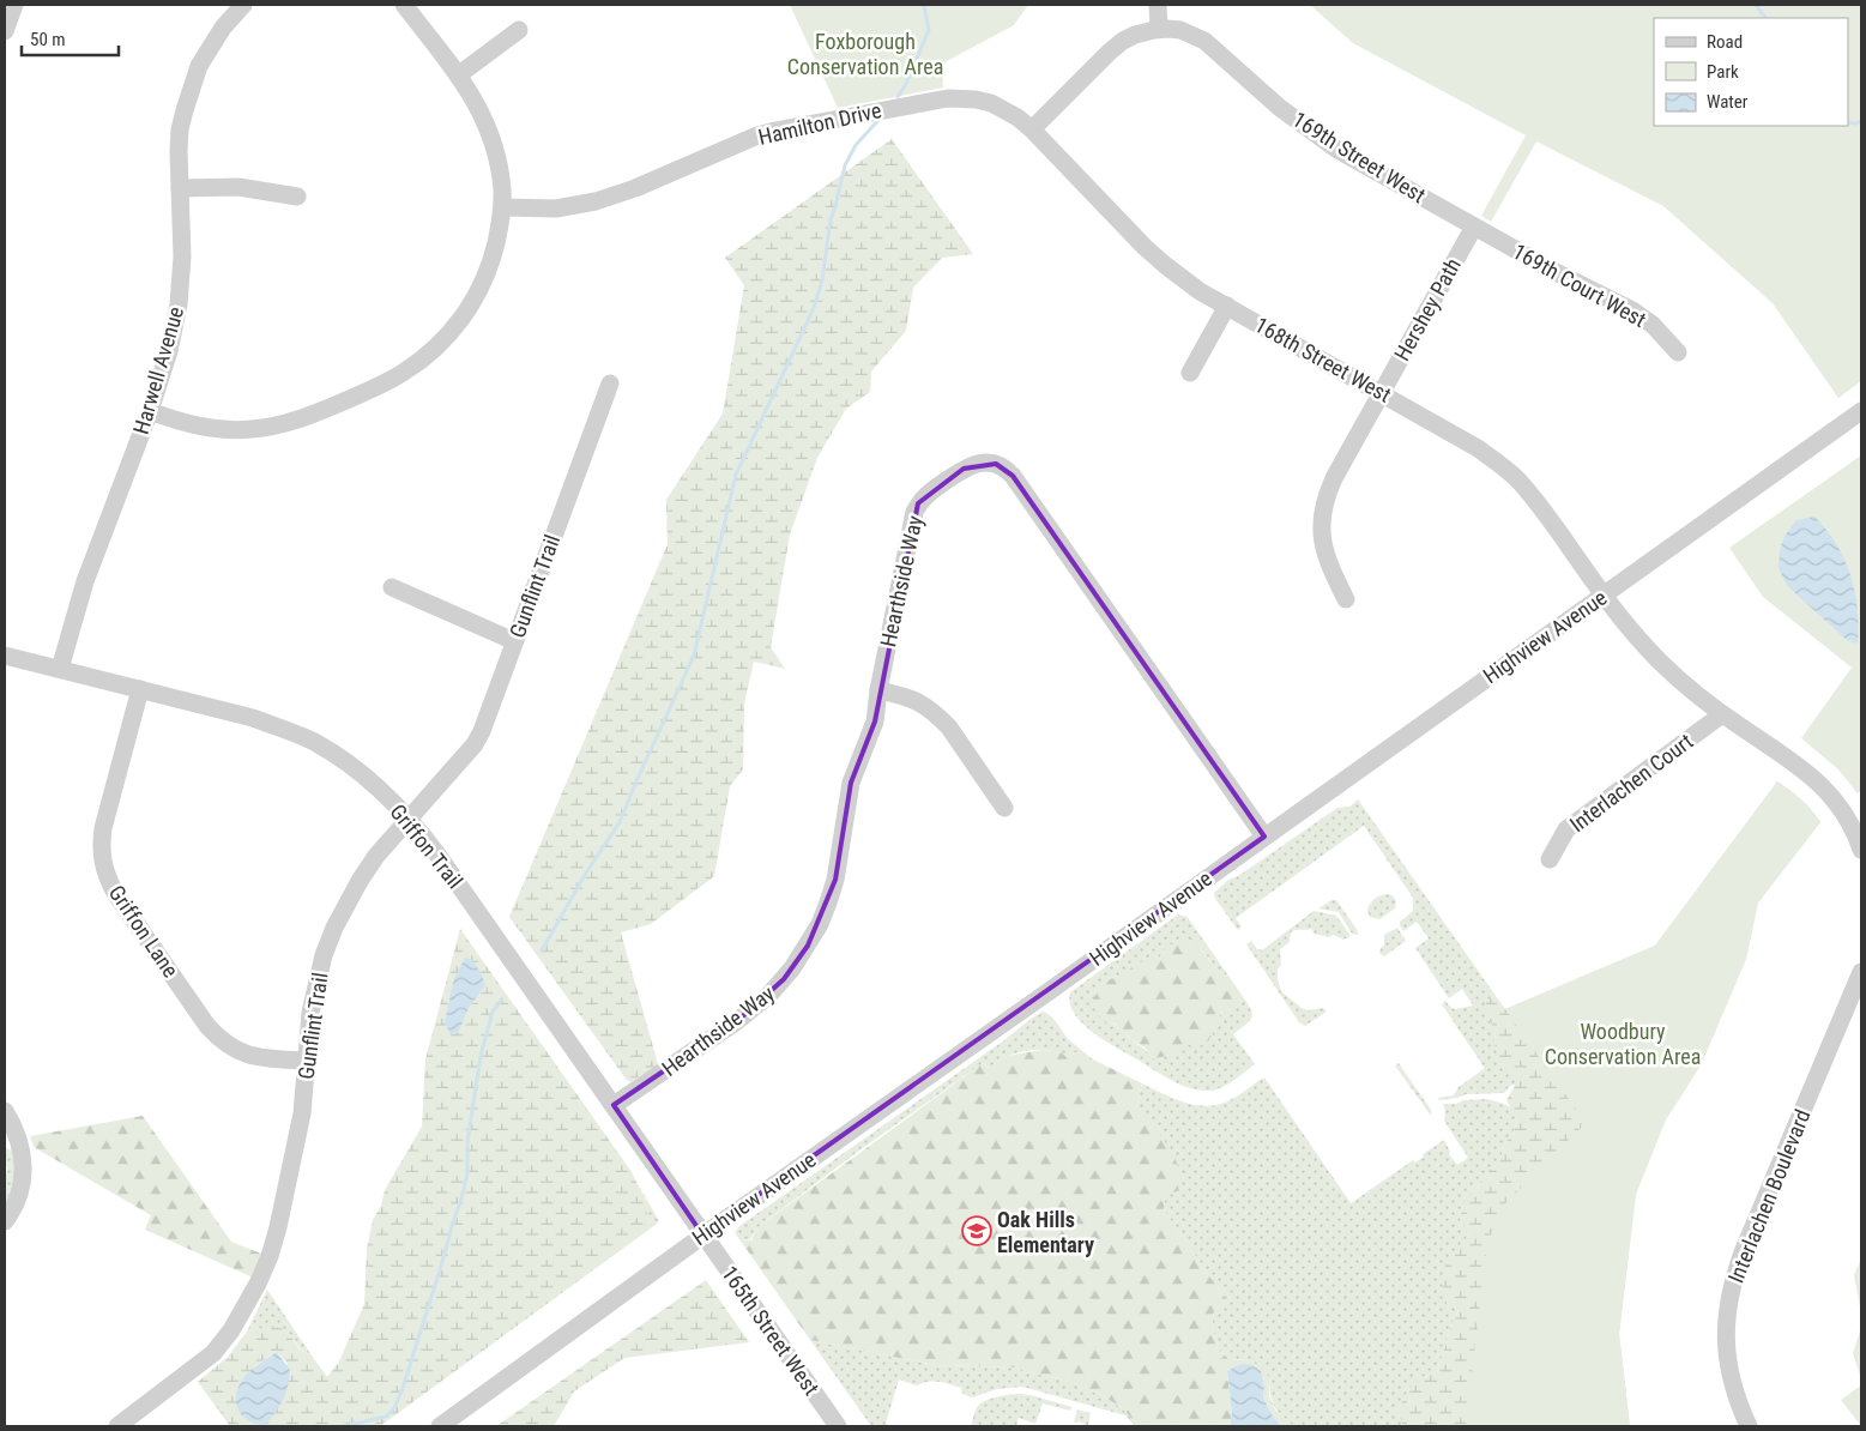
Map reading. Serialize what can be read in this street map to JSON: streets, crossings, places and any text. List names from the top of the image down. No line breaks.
{"streets":{"street":["Hamilton Drive","169th Street West","169th Court West","Hershey Path","168th Street West","Harwell Avenue","Hearthside Way","Gunflint Trail","Highview Avenue","Interlachen Court","Griffon Trail","Griffon Lane","Interlachen Boulevard","165th Street West"]},"crossings":[["Hamilton Drive","169th Street West"],["Hamilton Drive","168th Street West"],["169th Street West","169th Court West"],["169th Street West","Hershey Path"],["169th Street West","168th Street West"],["169th Court West","Hershey Path"],["Hershey Path","168th Street West"],["168th Street West","Highview Avenue"],["Harwell Avenue","Griffon Trail"],["Hearthside Way","Highview Avenue"],["Hearthside Way","Griffon Trail"],["Gunflint Trail","Griffon Trail"],["Gunflint Trail","Griffon Lane"],["Highview Avenue","Griffon Trail"],["Highview Avenue","165th Street West"],["Griffon Trail","Griffon Lane"],["Griffon Trail","165th Street West"]],"parks":["Foxborough Conservation Area","Woodbury Conservation Area"],"places":{"school or university":["Oak Hills Elementary"]},"legend":["Road","Park","Water"],"scale_bar":"50 m"}
